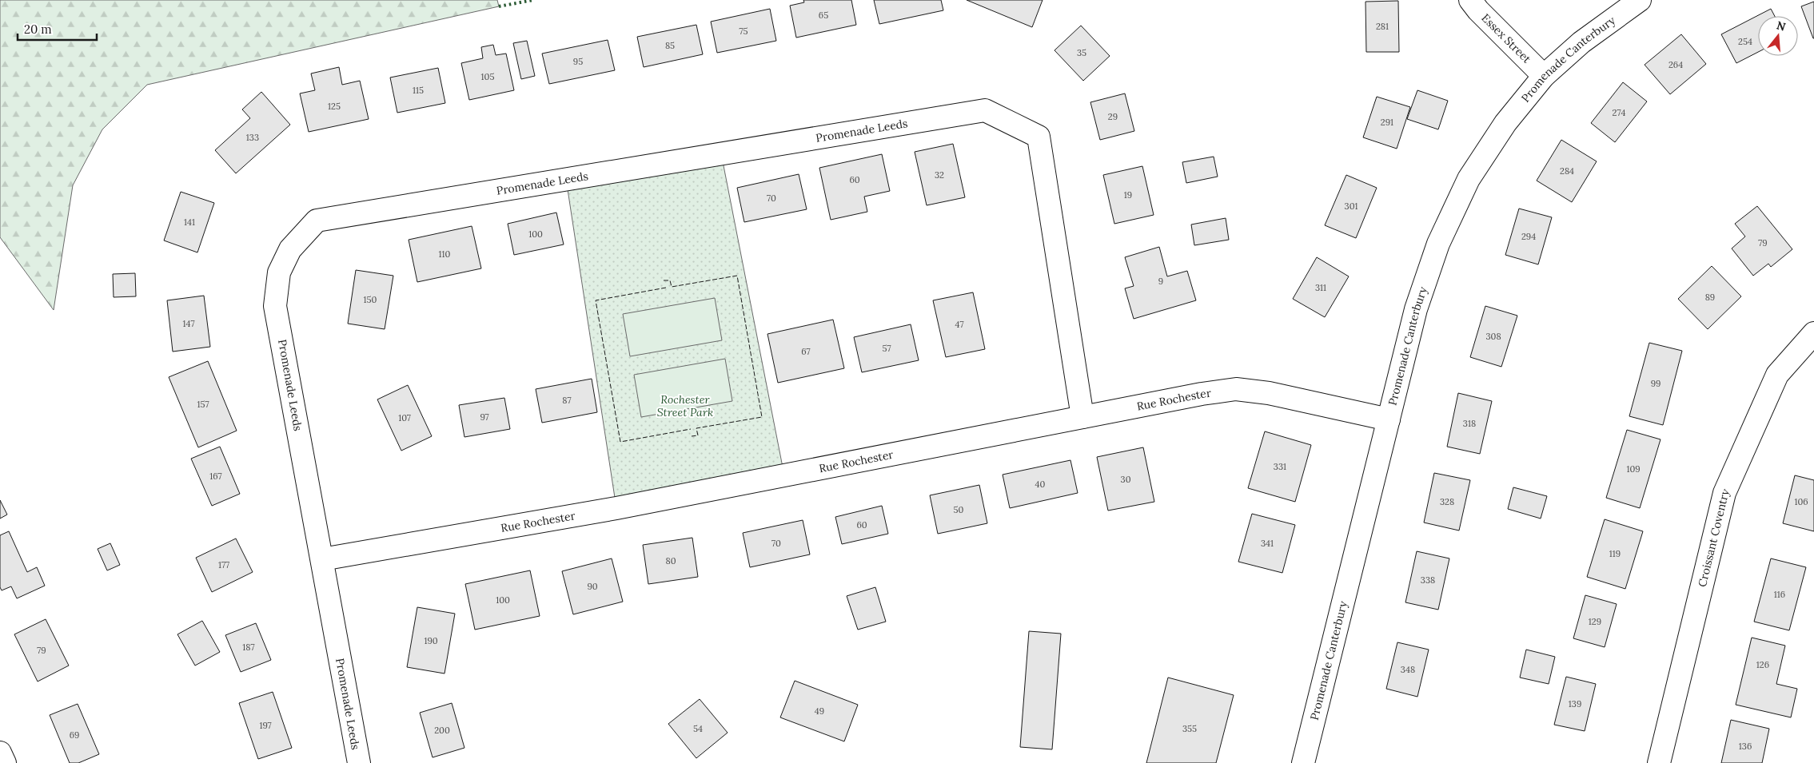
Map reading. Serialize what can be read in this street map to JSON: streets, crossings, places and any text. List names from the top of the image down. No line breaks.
{"streets":{"street":["Essex Street","Promenade Canterbury","Promenade Leeds","Rue Rochester","Croissant Coventry"]},"crossings":[["Essex Street","Promenade Canterbury"],["Promenade Canterbury","Rue Rochester"],["Promenade Leeds","Rue Rochester"]],"parks":["Rochester Street Park"],"house_numbers":["65","281","75","254","85","35","95","264","105","115","125","274","29","291","133","284","32","60","19","70","301","141","100","294","79","110","9","311","89","150","147","47","308","57","67","99","87","157","97","107","318","331","109","167","30","40","328","106","50","60","70","341","119","80","177","338","90","116","100","129","190","187","79","126","348","139","49","197","54","355","200","69","136"],"scale_bar":"20 m","north":"top"}
